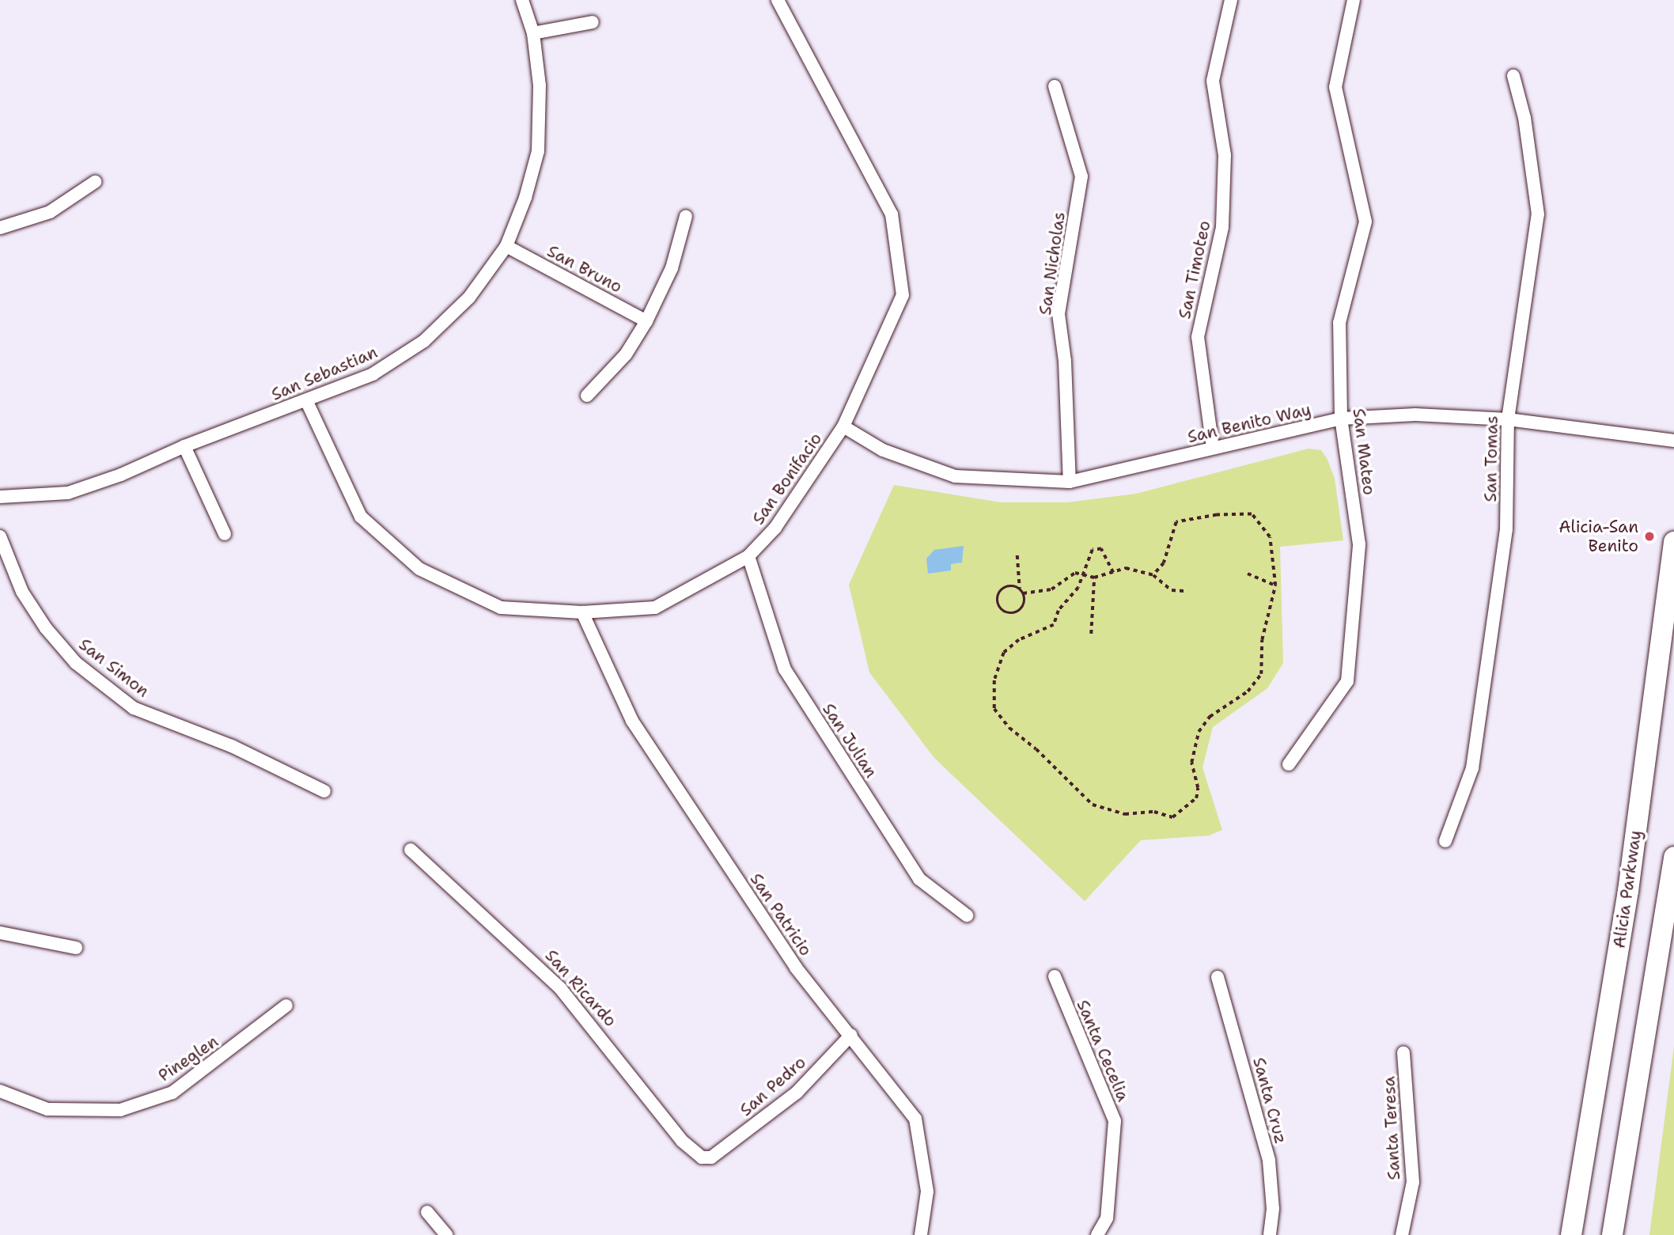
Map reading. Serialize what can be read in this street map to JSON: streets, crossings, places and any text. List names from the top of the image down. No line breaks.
{"streets":{"main road":["Alicia Parkway"],"street":["San Nicholas","San Bruno","San Timoteo","San Sebastian","San Benito Way","San Mateo","San Tomas","San Bonifacio","San Simon","San Julian","San Patricio","San Ricardo","Santa Cecelia","Pineglen","San Pedro","Santa Cruz","Santa Teresa"]},"crossings":[["San Nicholas","San Benito Way"],["San Bruno","San Sebastian"],["San Timoteo","San Benito Way"],["San Sebastian","San Bonifacio"],["San Benito Way","San Mateo"],["San Benito Way","San Tomas"],["San Benito Way","San Bonifacio"],["San Bonifacio","San Julian"],["San Bonifacio","San Patricio"],["San Patricio","San Pedro"],["San Ricardo","San Pedro"]],"places":["Alicia-San Benito"]}
